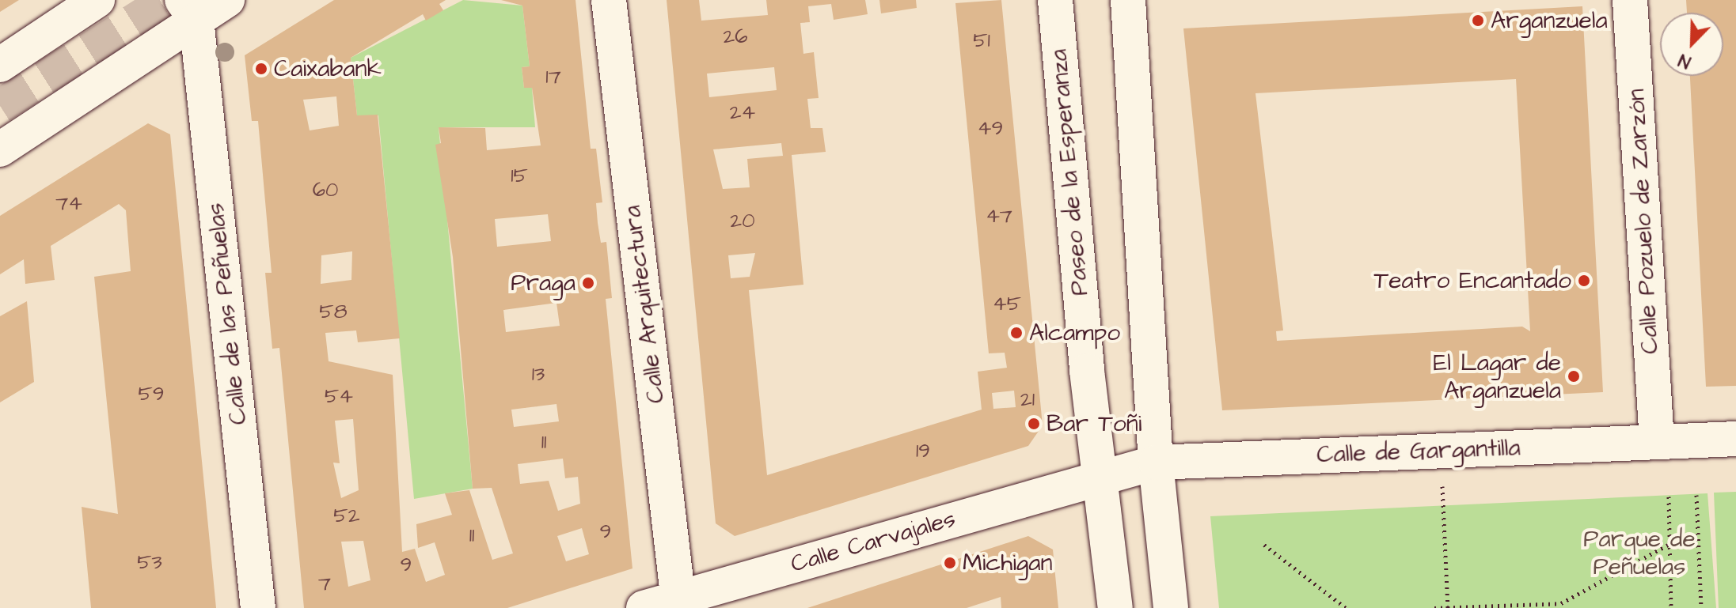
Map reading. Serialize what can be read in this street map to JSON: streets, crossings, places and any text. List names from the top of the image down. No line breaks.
{"streets":{"street":["Paseo de la Esperanza","Calle Pozuelo de Zarzón","Calle Arquitectura","Calle de las Peñuelas","Calle de Gargantilla","Calle Carvajales"]},"crossings":[["Paseo de la Esperanza","Calle de Gargantilla"],["Paseo de la Esperanza","Calle Carvajales"],["Calle Pozuelo de Zarzón","Calle de Gargantilla"],["Calle Arquitectura","Calle Carvajales"],["Calle de Gargantilla","Calle Carvajales"]],"parks":["Parque de Peñuelas"],"places":["Arganzuela","Caixabank","Teatro Encantado","Praga","Alcampo","El Lagar de Arganzuela","Bar Toñi","Michigan"],"house_numbers":["26","51","17","24","49","15","60","74","47","20","45","58","13","59","54","21","11","19","52","9","11","53","9","7"],"north":"bottom left"}
